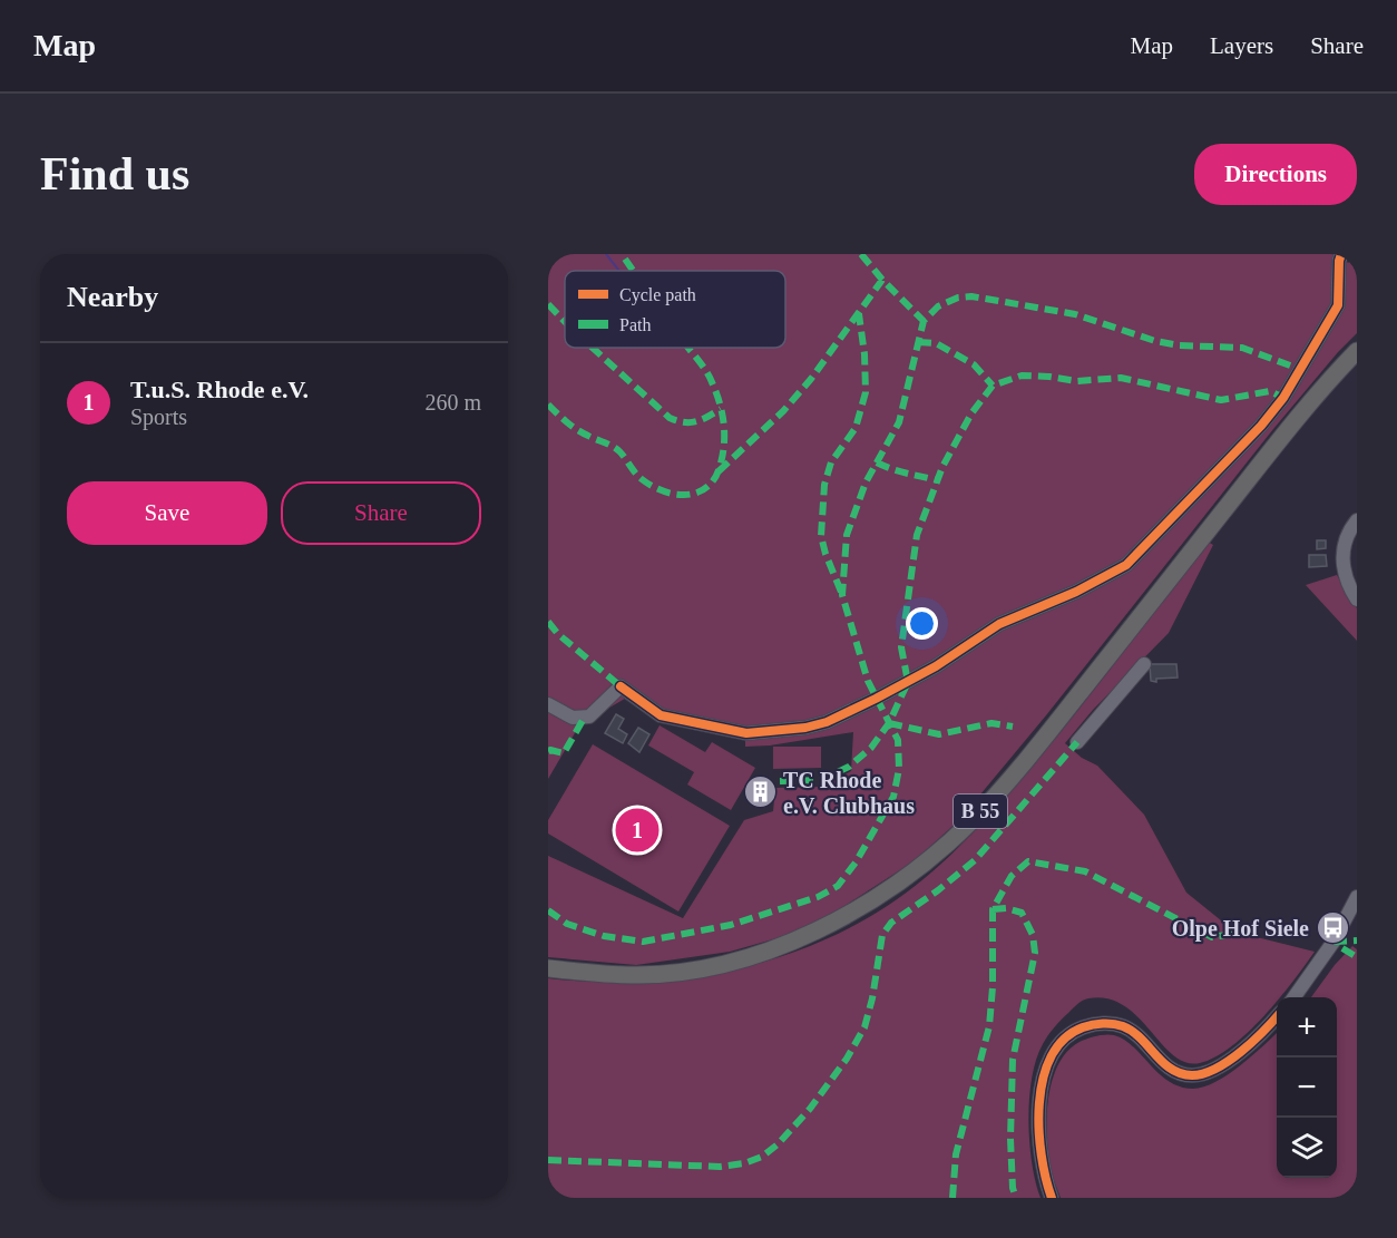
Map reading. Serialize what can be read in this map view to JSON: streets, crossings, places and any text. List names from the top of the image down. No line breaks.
{"streets":{"main road":["B 55"]},"places":{"building":["TC Rhode e.V. Clubhaus"],"bus stop":["Olpe Hof Siele"]},"legend":["Cycle path","Path"],"page":{"header":"Map","nav":["Map","Layers","Share"],"buttons":["Directions",["Save","Share"]],"title":"Find us","heading":"Nearby","list":[{"mark":"1","name":"T.u.S. Rhode e.V.","note":"Sports","value":"260 m"}],"pins":"1","map_buttons":["+","−"]}}
